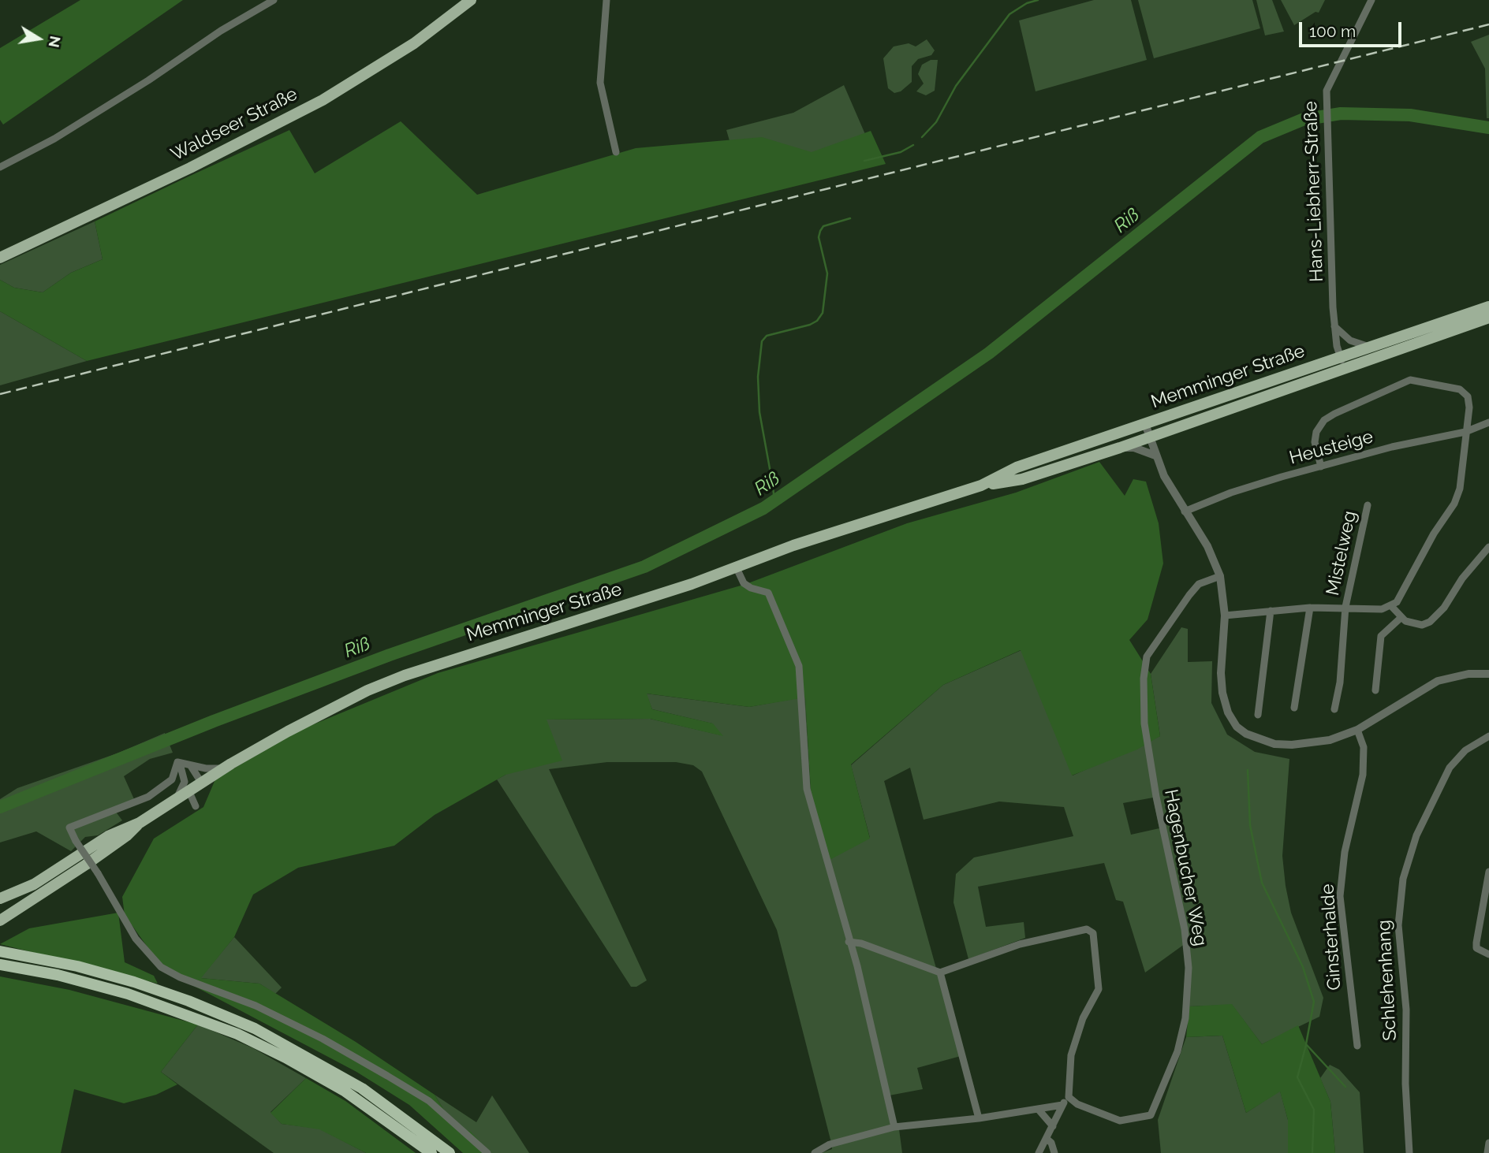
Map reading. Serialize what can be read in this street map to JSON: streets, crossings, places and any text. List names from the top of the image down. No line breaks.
{"streets":{"main road":["Waldseer Straße","Memminger Straße"],"street":["Hans-Liebherr-Straße","Heusteige","Mistelweg","Hagenbucher Weg","Ginsterhalde","Schlehenhang"]},"crossings":[["Hans-Liebherr-Straße","Memminger Straße"]],"water":["Riß"],"scale_bar":"100 m","north":"right"}
